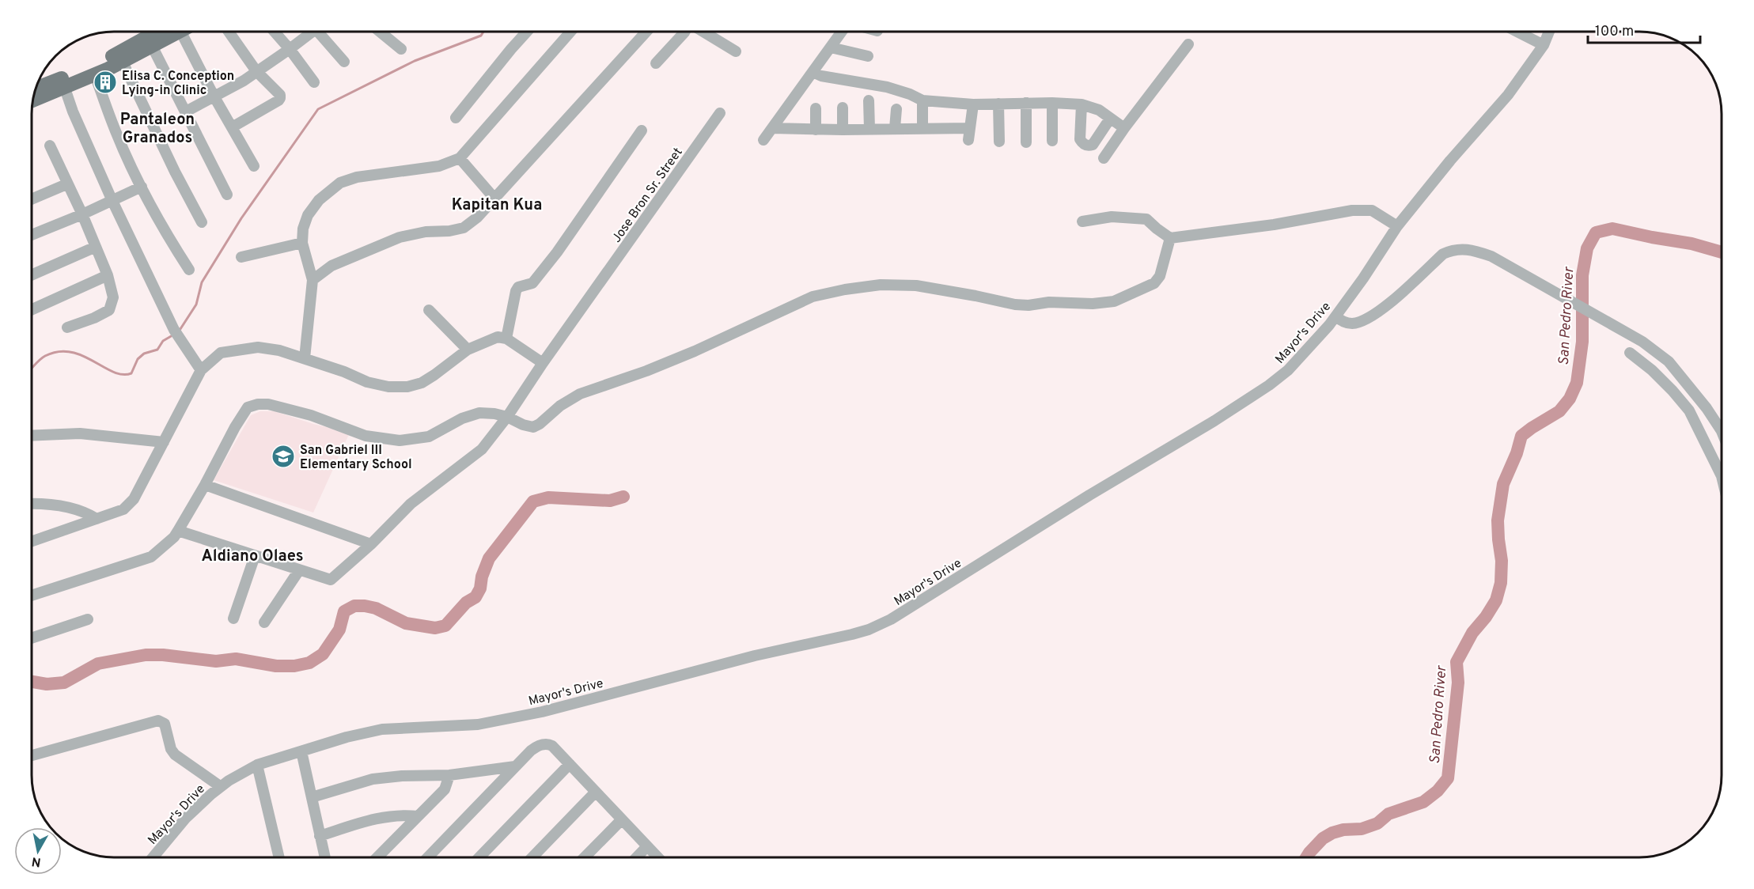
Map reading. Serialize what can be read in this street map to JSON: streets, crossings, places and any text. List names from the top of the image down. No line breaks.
{"streets":{"street":["Jose Bron Sr. Street","Mayor's Drive"]},"districts":["Pantaleon Granados","Kapitan Kua","Aldiano Olaes"],"water":["San Pedro River"],"places":{"building":["Elisa C. Conception Lying-in Clinic"],"school or university":["San Gabriel III Elementary School"]},"scale_bar":"100 m","north":"bottom"}
